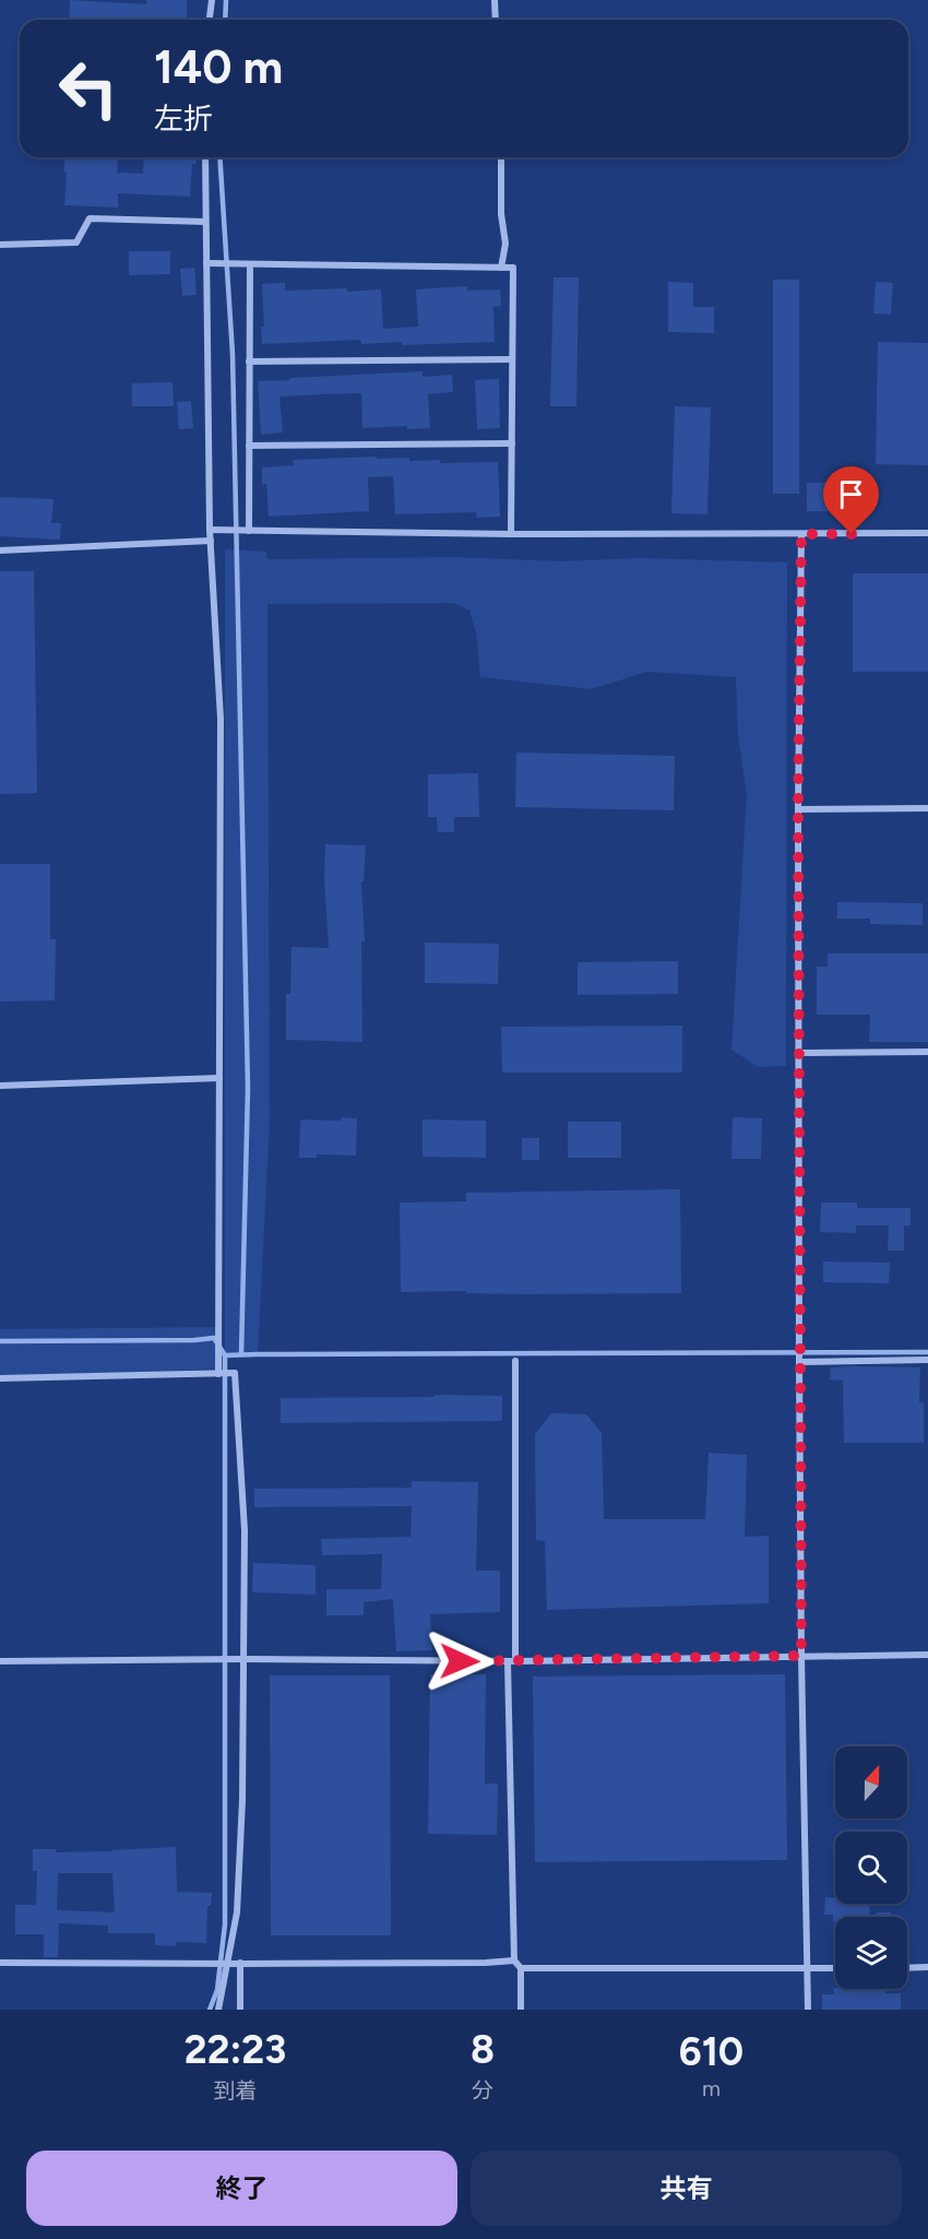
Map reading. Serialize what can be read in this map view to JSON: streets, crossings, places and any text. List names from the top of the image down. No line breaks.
{"north":"top","page":{"turn":["140 m","左折"],"eta":["22:23","到着","8","分","610","m"],"buttons":["終了","共有"]}}
